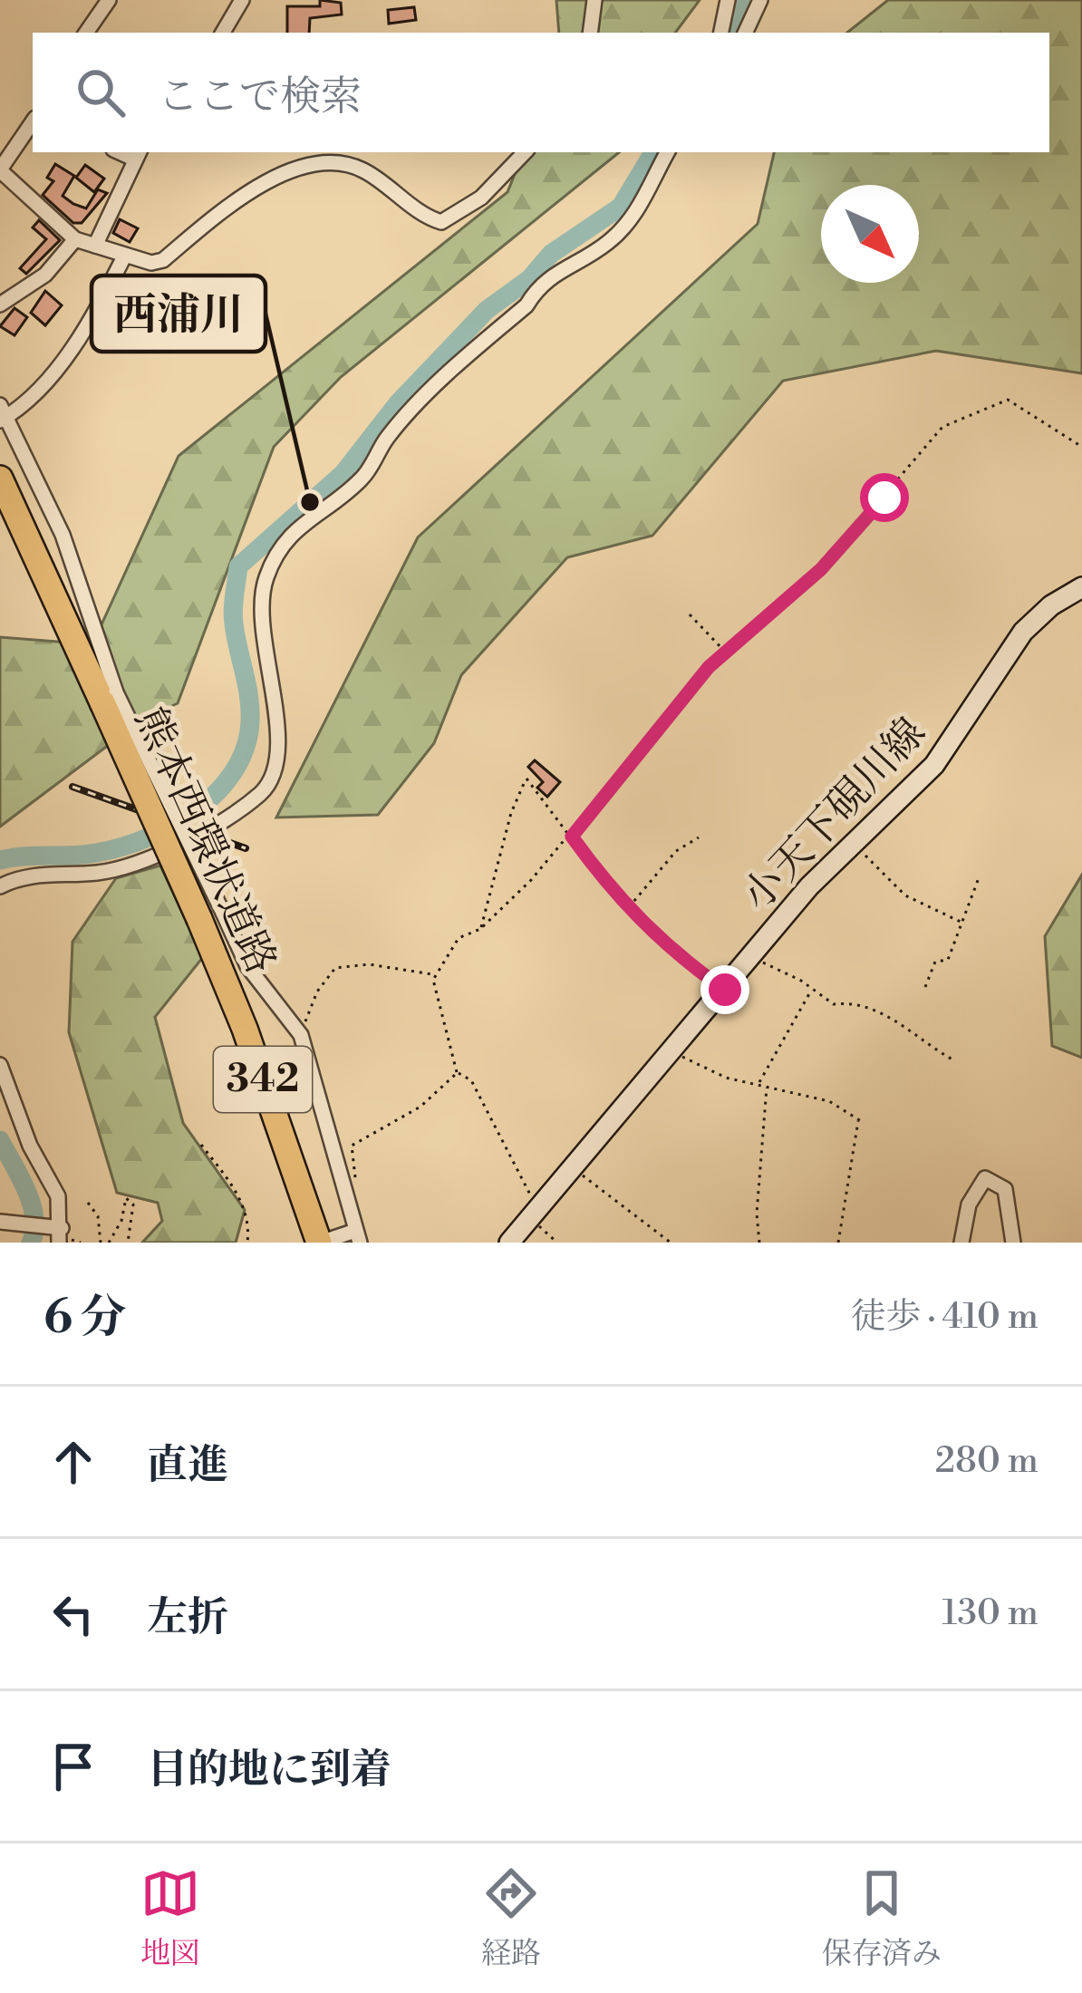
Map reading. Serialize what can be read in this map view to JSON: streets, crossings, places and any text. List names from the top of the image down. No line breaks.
{"streets":{"highway":["熊本西環状道路","342"],"main road":["小天下硯川線"]},"places":["西浦川"],"north":"bottom right","page":{"search":"ここで検索","heading":["6 分","徒歩 · 410 m"],"list":[["直進","280 m"],["左折","130 m"],"目的地に到着"],"nav":["地図","経路","保存済み"]}}
